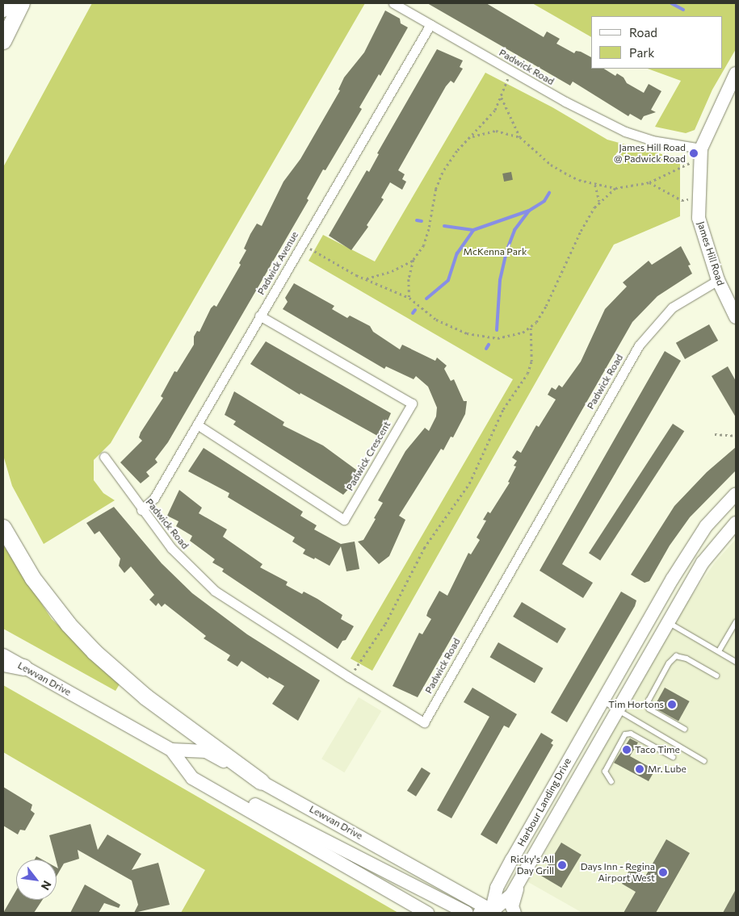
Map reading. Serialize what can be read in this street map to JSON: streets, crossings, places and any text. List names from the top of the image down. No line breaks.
{"streets":{"street":["Padwick Road","James Hill Road","Padwick Avenue","Padwick Crescent","Lewvan Drive","Harbour Landing Drive"]},"crossings":[["Padwick Road","James Hill Road"],["Padwick Road","Padwick Avenue"],["Padwick Avenue","Padwick Crescent"],["Lewvan Drive","Harbour Landing Drive"]],"parks":["McKenna Park"],"places":["James Hill Road @ Padwick Road","Tim Hortons","Taco Time","Mr. Lube","Ricky's All Day Grill","Days Inn - Regina Airport West"],"legend":["Road","Park"],"north":"bottom right"}
